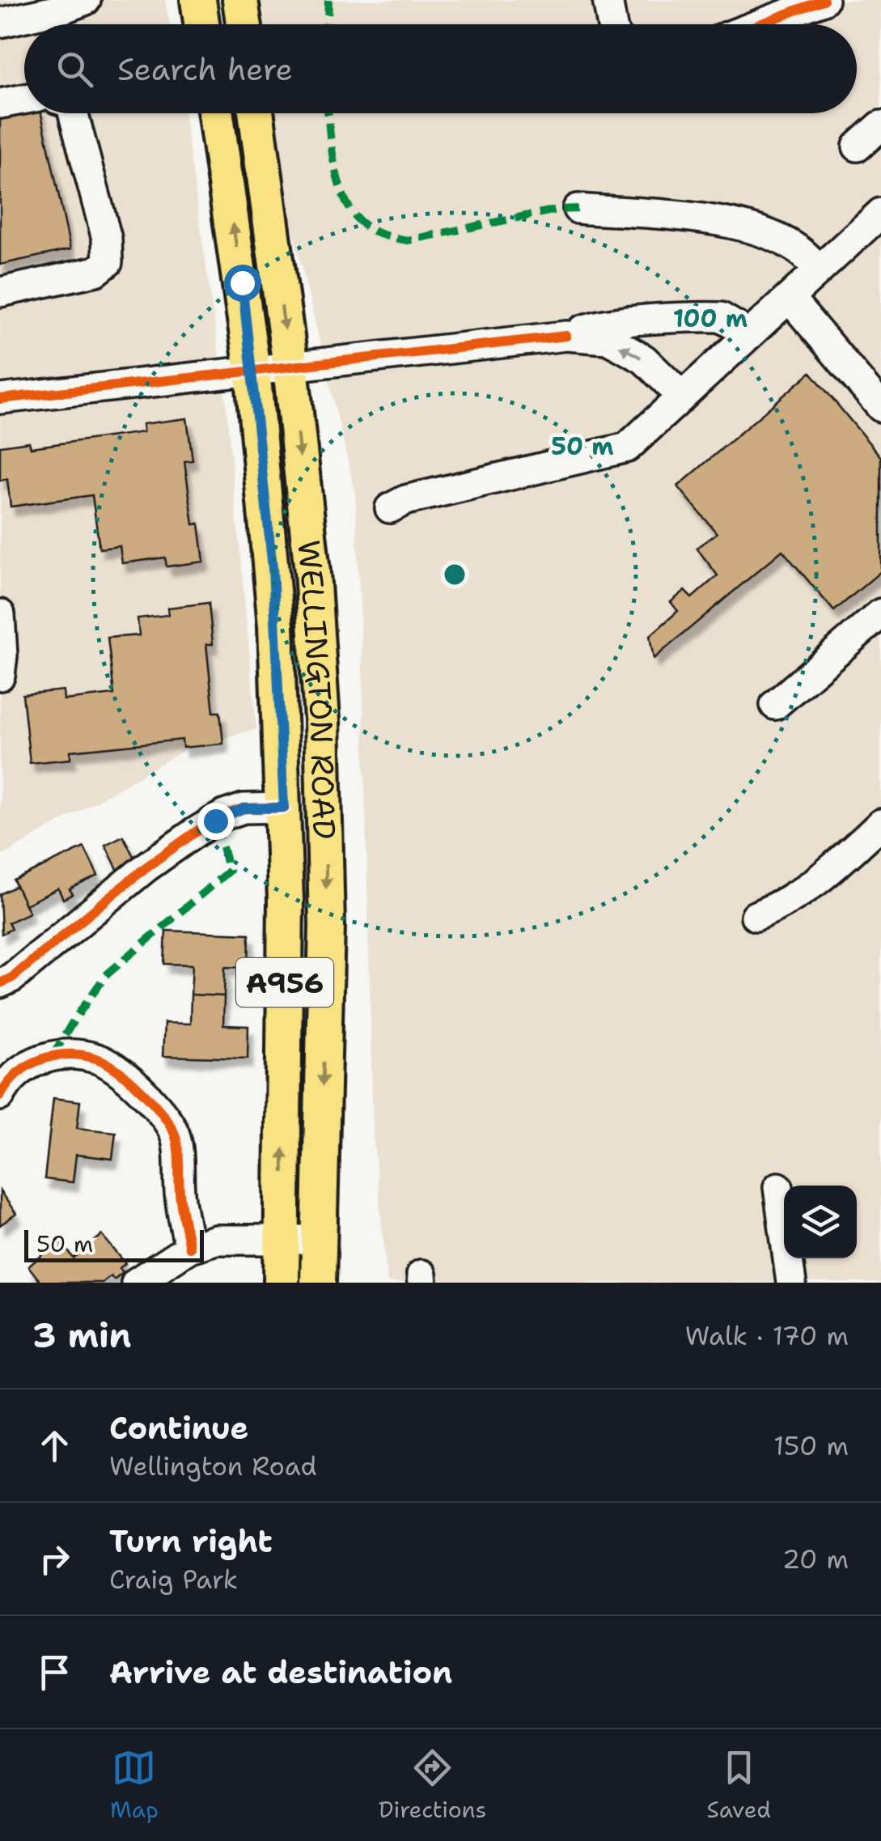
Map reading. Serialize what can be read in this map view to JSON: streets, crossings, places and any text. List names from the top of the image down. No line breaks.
{"streets":{"main road":["WELLINGTON ROAD","A956"]},"scale_bar":"50 m","page":{"search":"Search here","scale":"50 m","heading":["3 min","Walk · 170 m"],"list":[["Continue","Wellington Road","150 m"],["Turn right","Craig Park","20 m"],"Arrive at destination"],"nav":["Map","Directions","Saved"]},"rings":["100 m","50 m"]}
